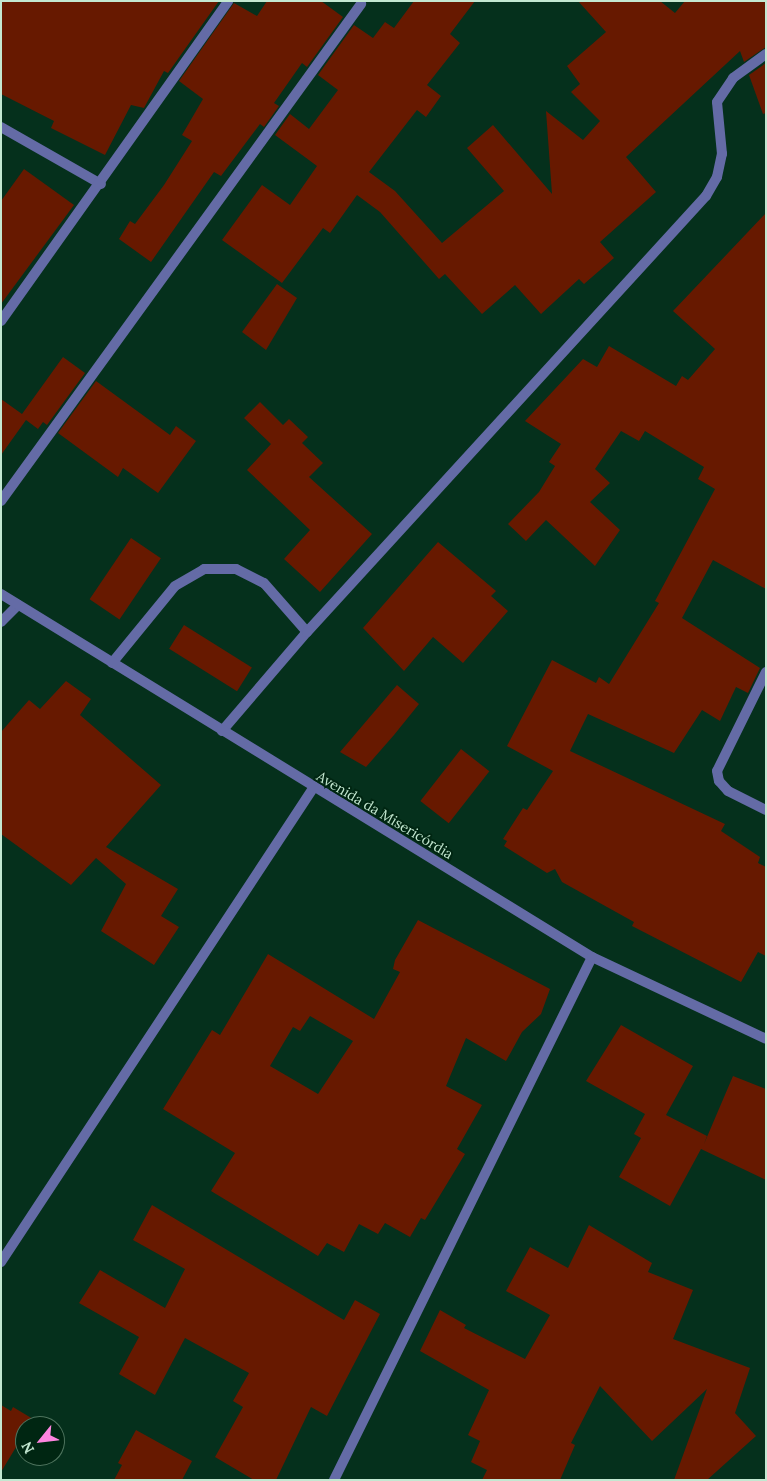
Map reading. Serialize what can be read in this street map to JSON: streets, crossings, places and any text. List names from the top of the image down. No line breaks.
{"streets":{"street":["Avenida da Misericórdia"]},"north":"bottom left"}
